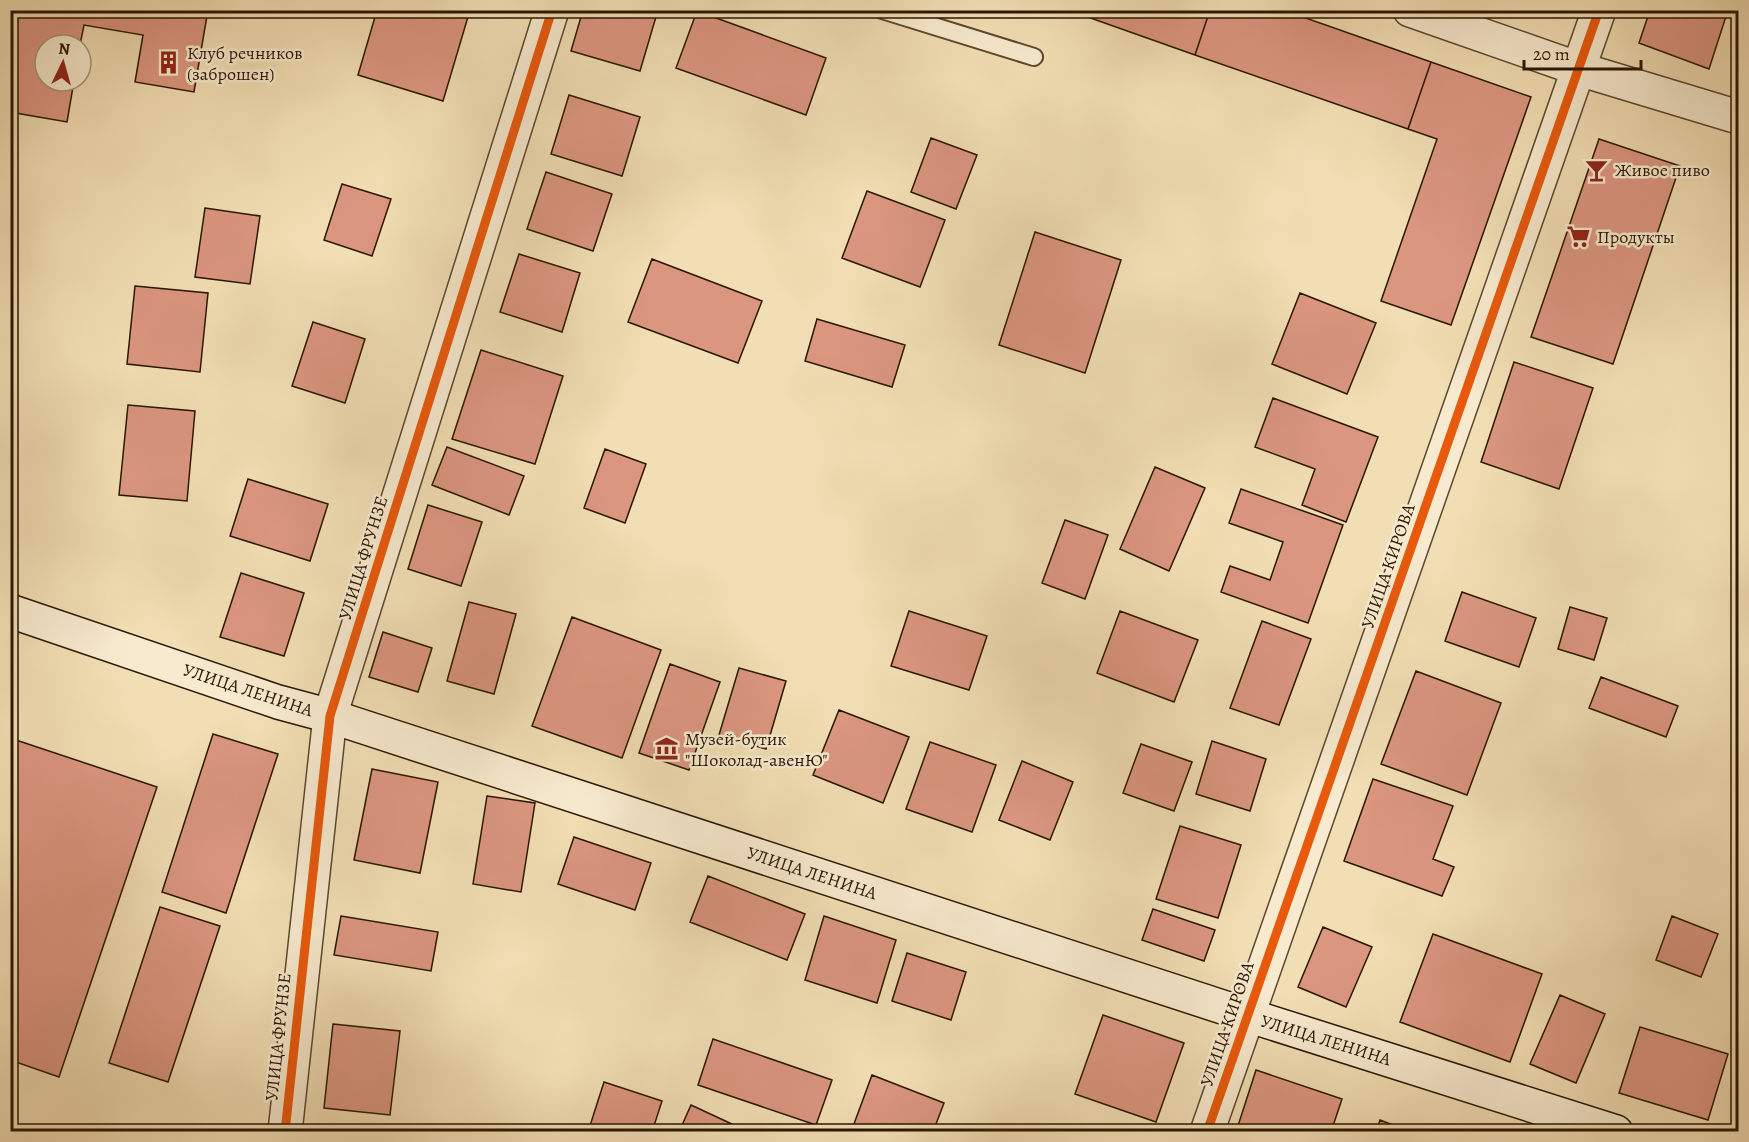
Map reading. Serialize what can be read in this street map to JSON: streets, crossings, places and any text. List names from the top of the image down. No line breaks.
{"streets":{"street":["УЛИЦА ФРУНЗЕ","УЛИЦА КИРОВА","УЛИЦА ЛЕНИНА"]},"crossings":[["УЛИЦА ФРУНЗЕ","УЛИЦА ЛЕНИНА"],["УЛИЦА КИРОВА","УЛИЦА ЛЕНИНА"]],"places":{"building":["Клуб речников (заброшен)"],"bar":["Живое пиво"],"supermarket":["Продукты"],"museum":["Музей-бутик \"Шоколад-авенЮ\""]},"scale_bar":"20 m","north":"top"}
